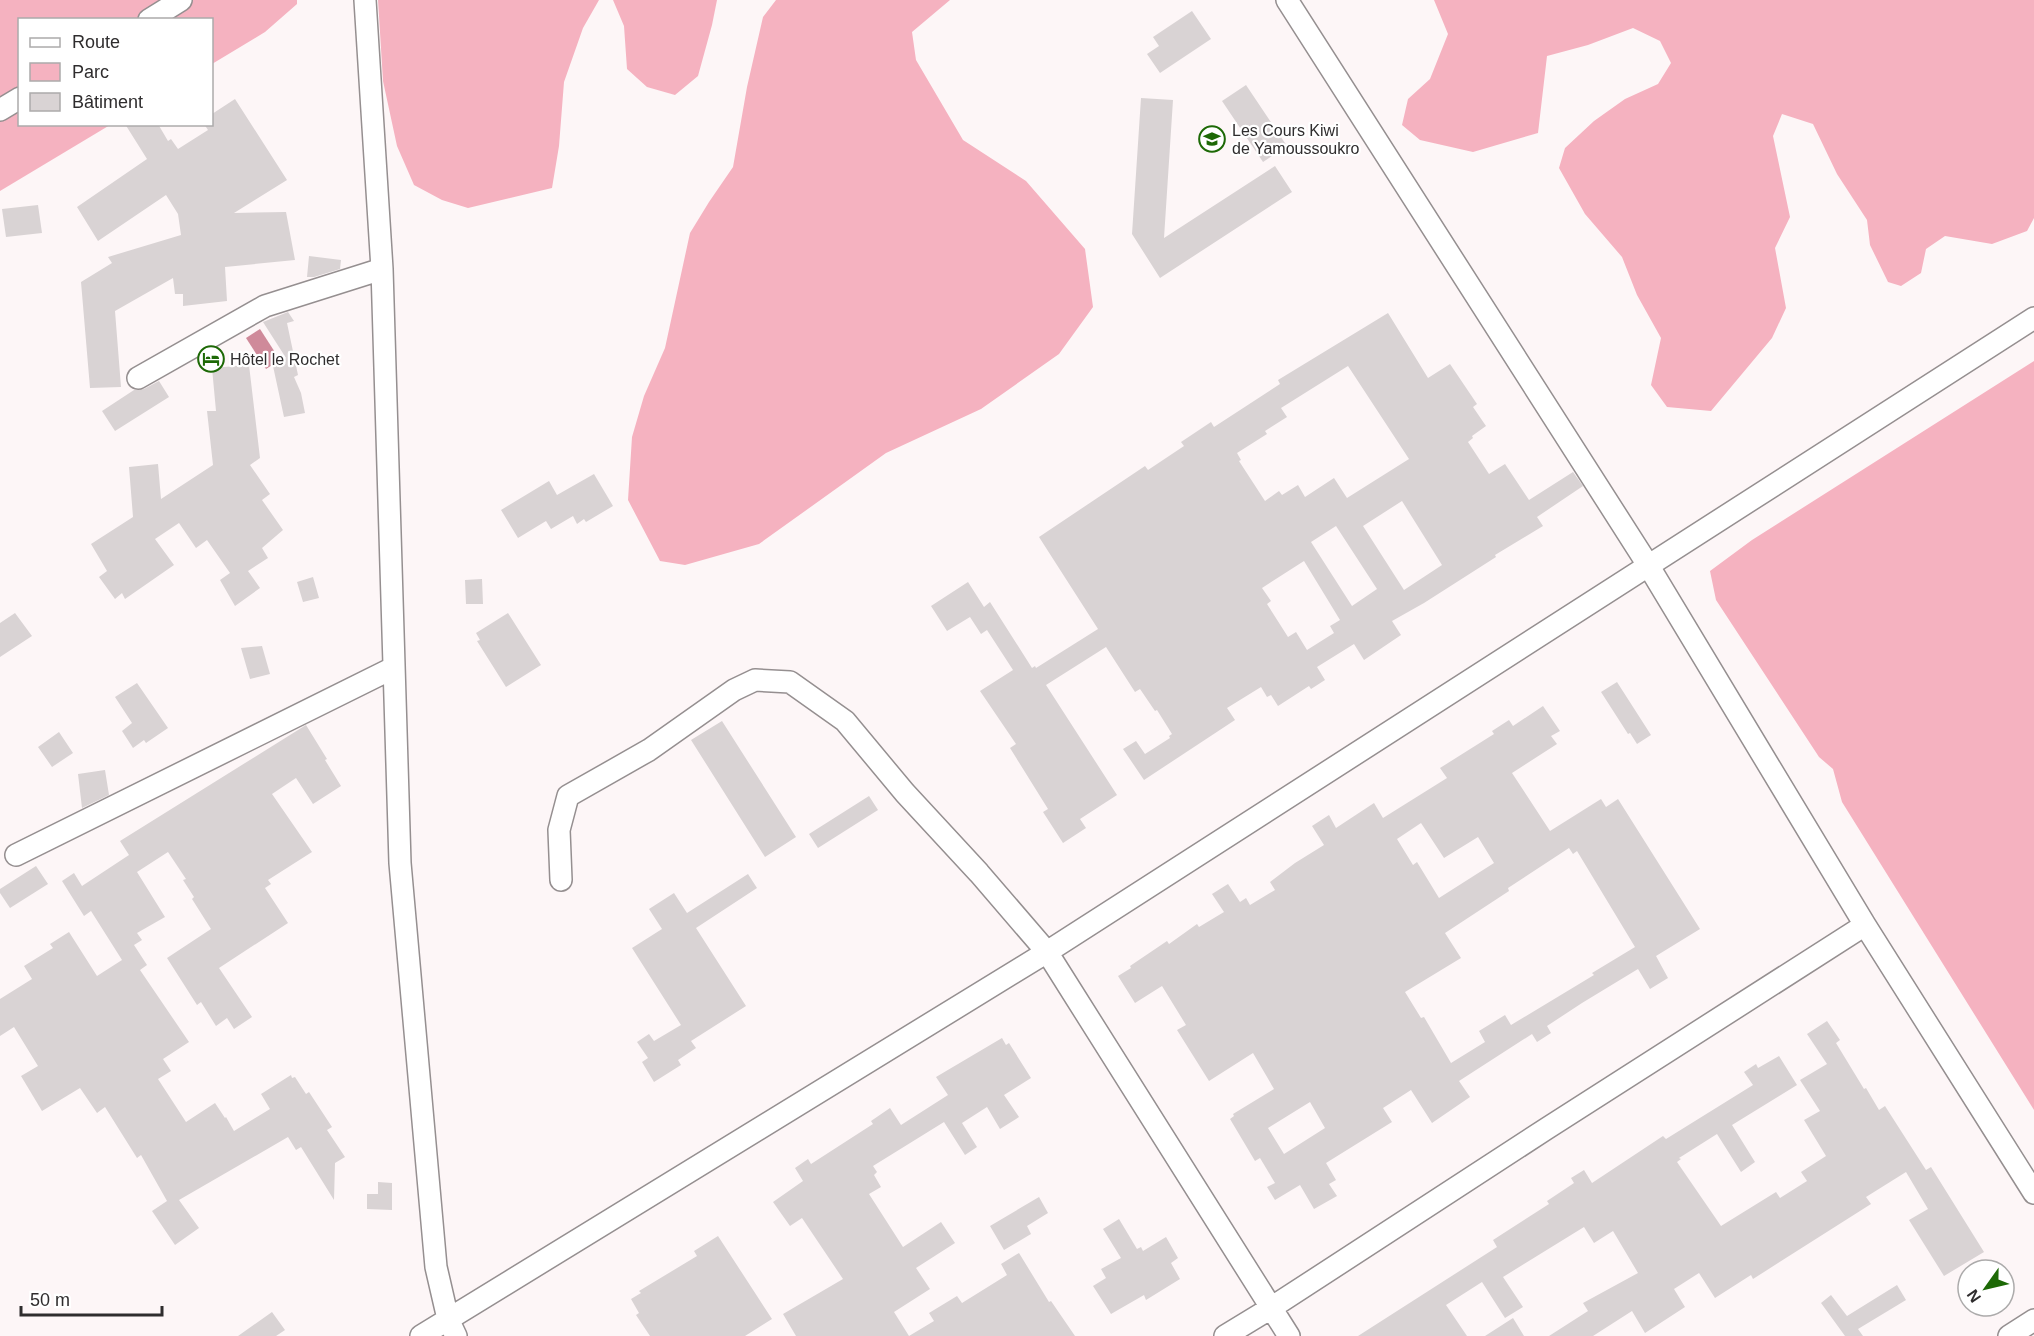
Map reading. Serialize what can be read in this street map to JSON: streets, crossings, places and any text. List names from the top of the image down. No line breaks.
{"places":{"school or university":["Les Cours Kiwi de Yamoussoukro"],"hotel":["Hôtel le Rochet"]},"legend":["Route","Parc","Bâtiment"],"scale_bar":"50 m","north":"bottom left"}
